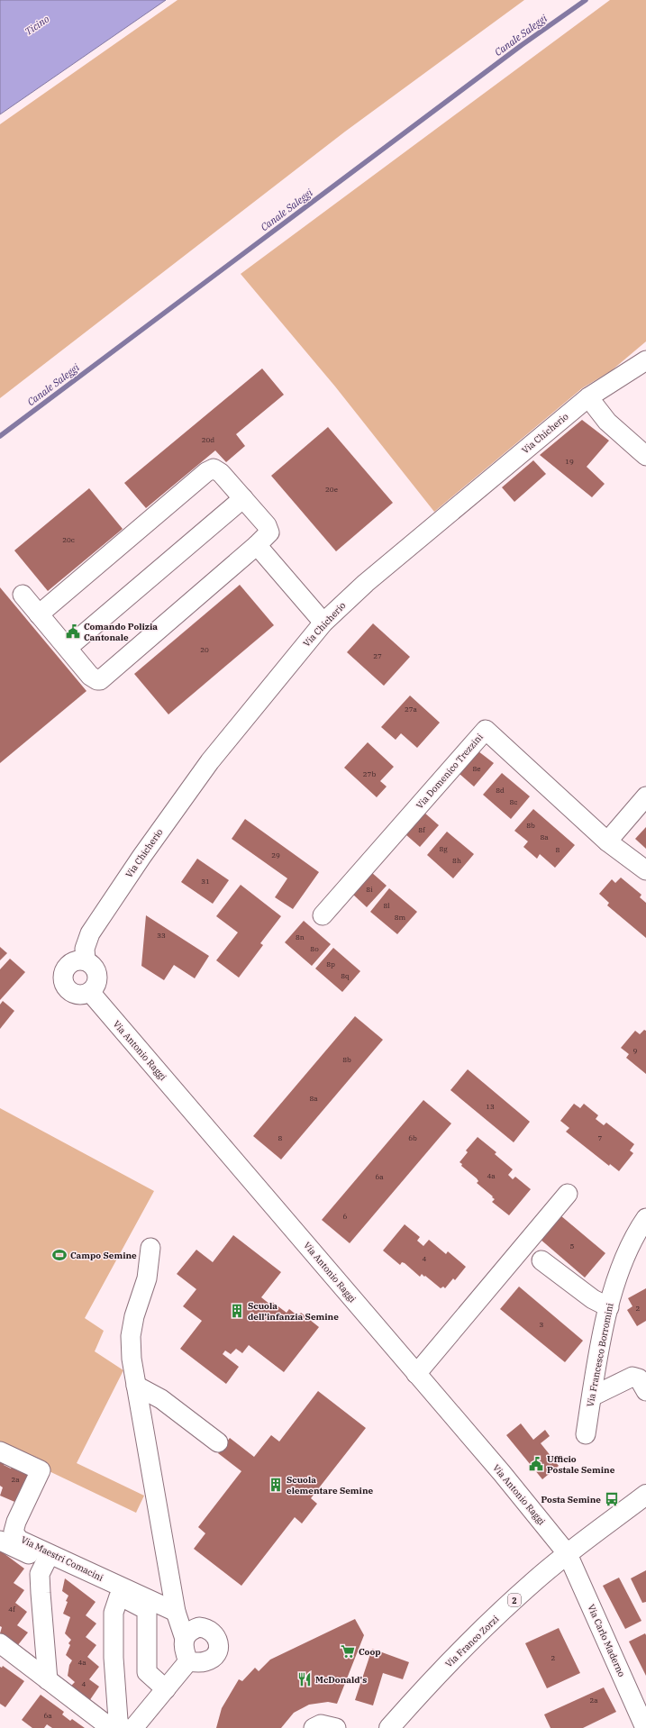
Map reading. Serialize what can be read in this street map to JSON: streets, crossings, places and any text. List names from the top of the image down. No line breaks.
{"streets":{"main road":["2","Via Franco Zorzi"],"street":["Via Chicherio","Via Domenico Trezzini","Via Antonio Raggi","Via Francesco Borromini","Via Maestri Comacini","Via Carlo Maderno"]},"crossings":[["Via Chicherio","Via Antonio Raggi"],["Via Antonio Raggi","Via Carlo Maderno"],["Via Antonio Raggi","Via Franco Zorzi"],["Via Carlo Maderno","Via Franco Zorzi"]],"water":["Ticino","Canale Saleggi"],"places":{"public building":["Comando Polizia Cantonale","Ufficio Postale Semine"],"sports":["Campo Semine"],"building":["Scuola dell’infanzia Semine","Scuola elementare Semine"],"bus stop":["Posta Semine"],"supermarket":["Coop"],"restaurant":["McDonald's"]},"house_numbers":["20d","19","20e","20c","20","27","27a","8e","27b","8d","8c","8b","8f","8a","8g","8","29","8h","31","8i","8l","8m","33","8n","8o","8p","8q","9","8b","8a","13","8","6b","7","4a","6a","6","5","4","2","3","2a","4f","2","4a","4","2a","6a"]}
